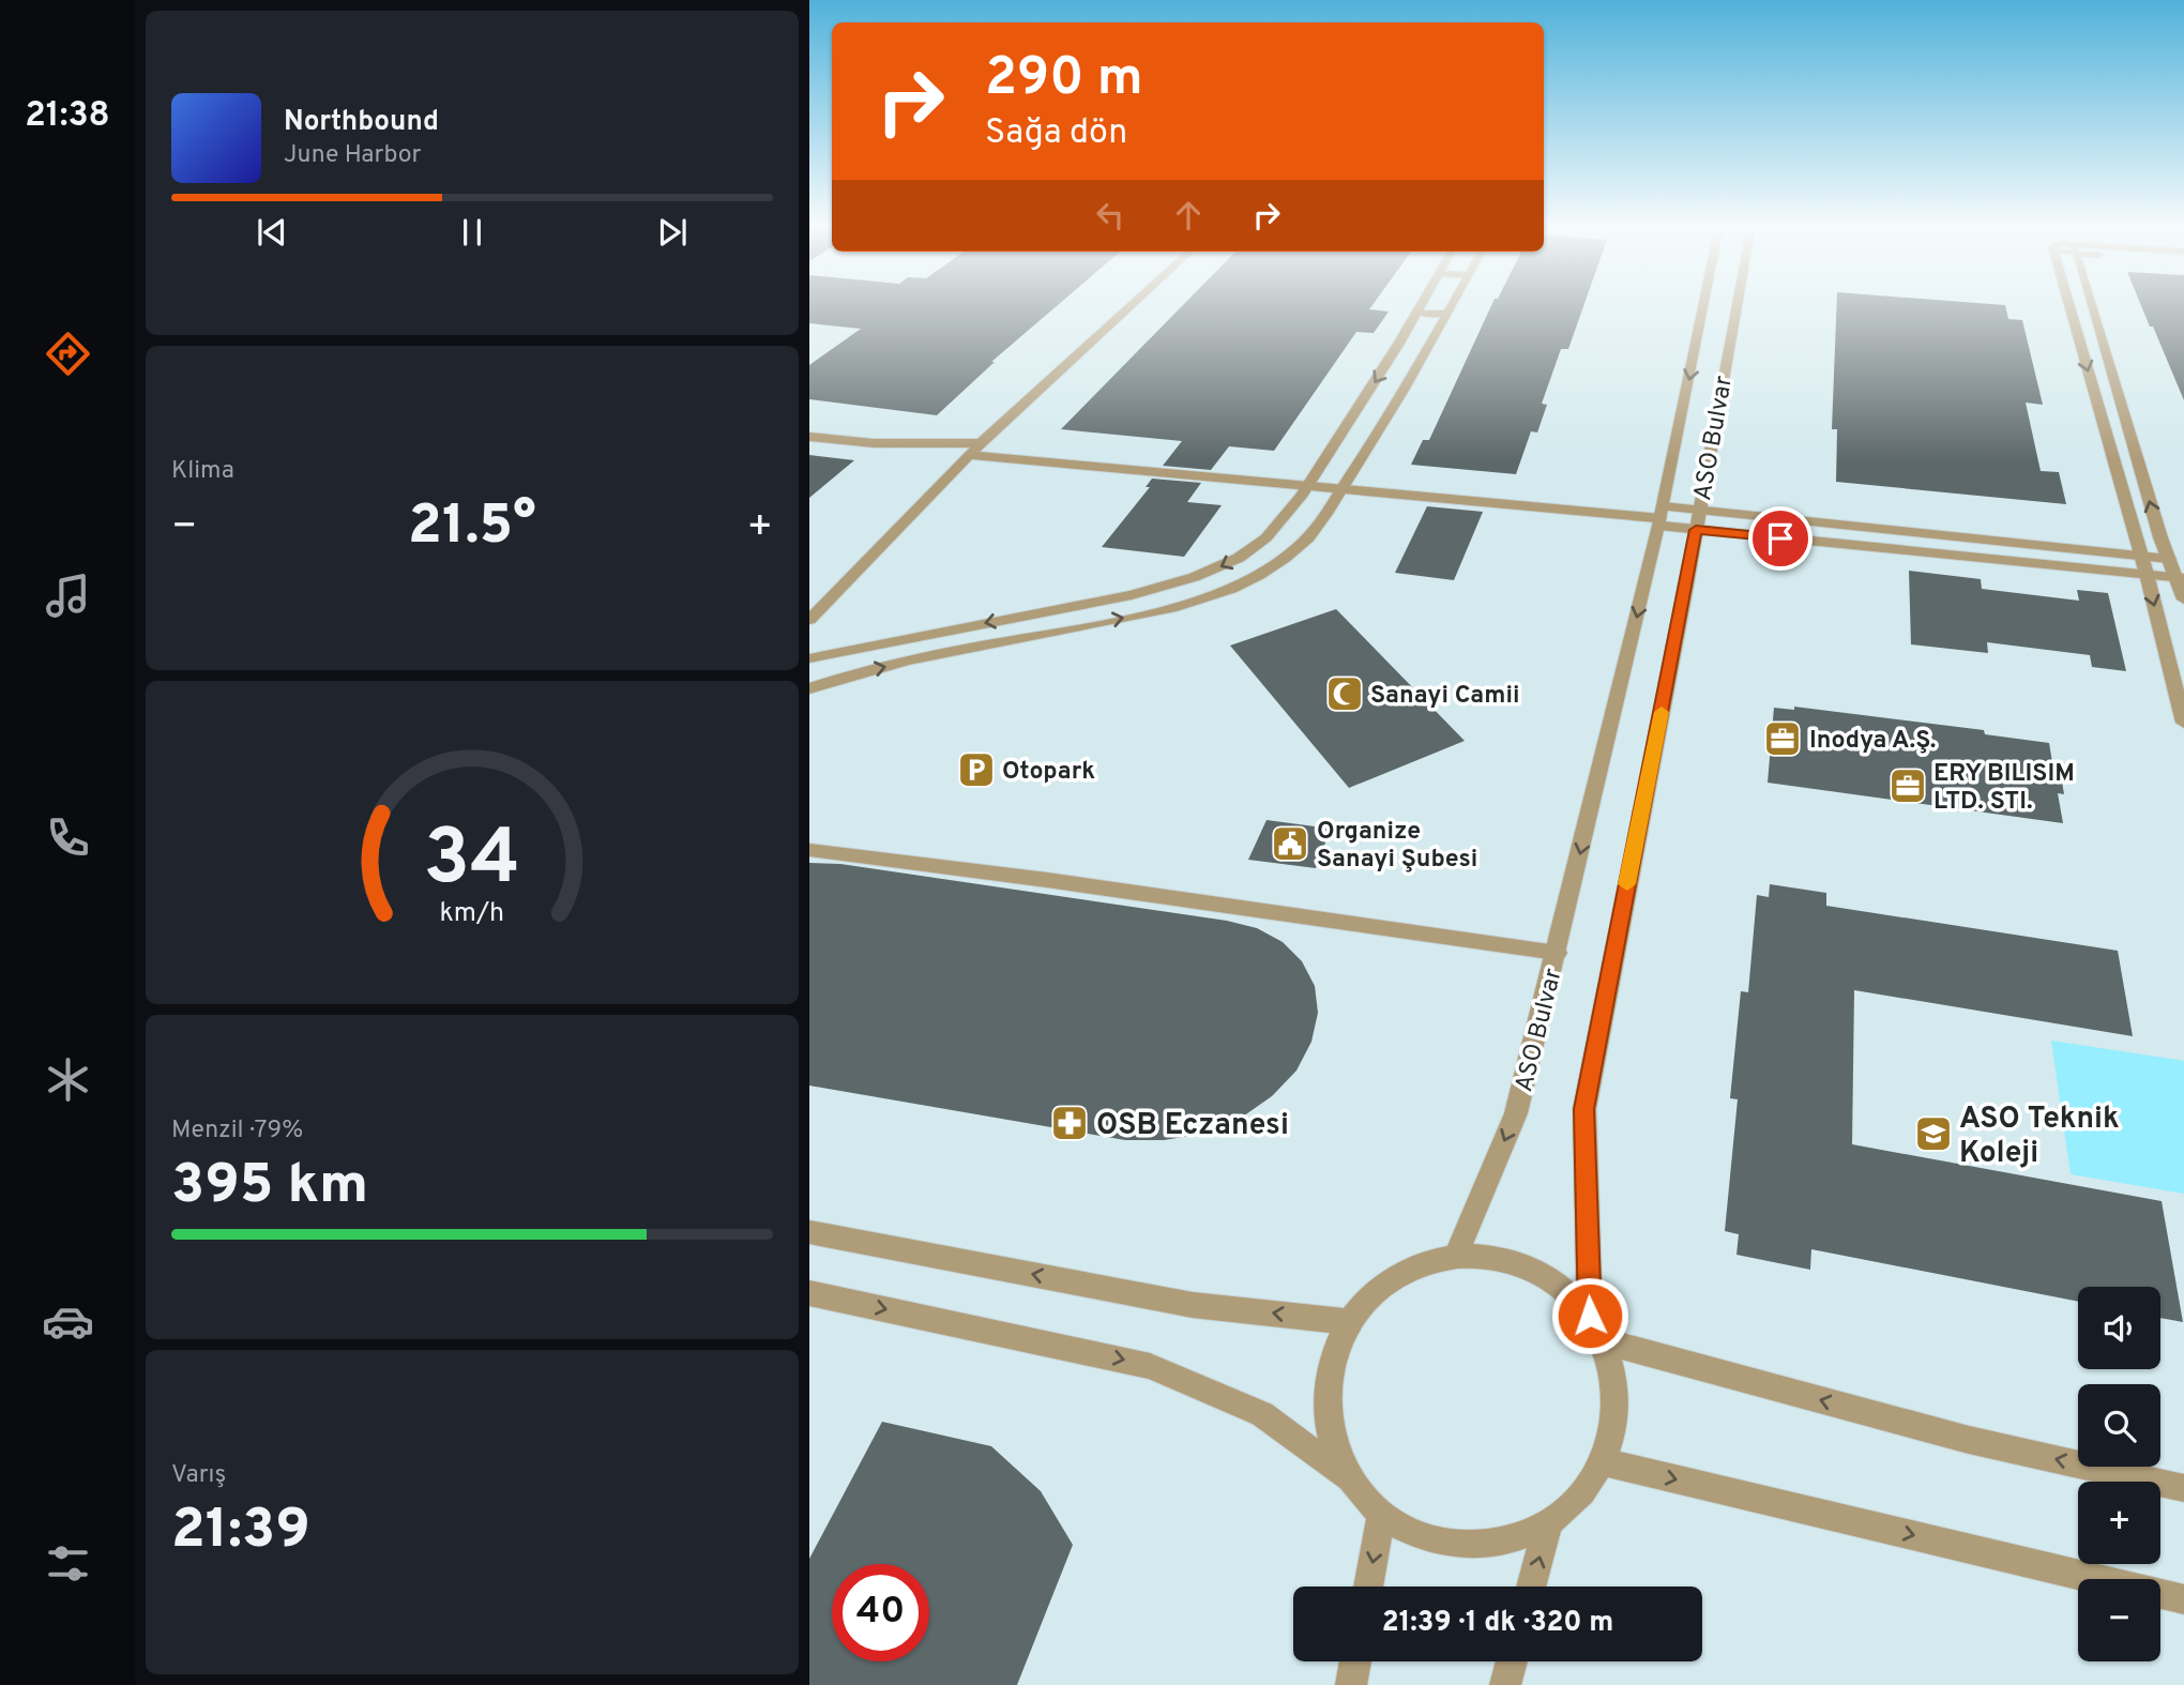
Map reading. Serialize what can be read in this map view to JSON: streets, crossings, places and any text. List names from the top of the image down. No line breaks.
{"streets":{"street":["ASO Bulvar"]},"places":{"mosque":["Sanayi Camii"],"office":["Inodya A.Ş.","ERY BILISIM LTD. STI."],"parking":["Otopark"],"public building":["Organize Sanayi Şubesi"],"pharmacy":["OSB Eczanesi"],"school or university":["ASO Teknik Koleji"]},"page":{"tabs":"21:38","turn":["290 m","Sağa dön"],"song":["Northbound","June Harbor"],"tile":["Klima",["Menzil · 79%","395 km"],["Varış","21:39"]],"heat":["−","21.5°","+"],"map_buttons":["+","−"],"limit":"40","trip":"21:39 · 1 dk · 320 m","gauge":["34","km/h"]}}
